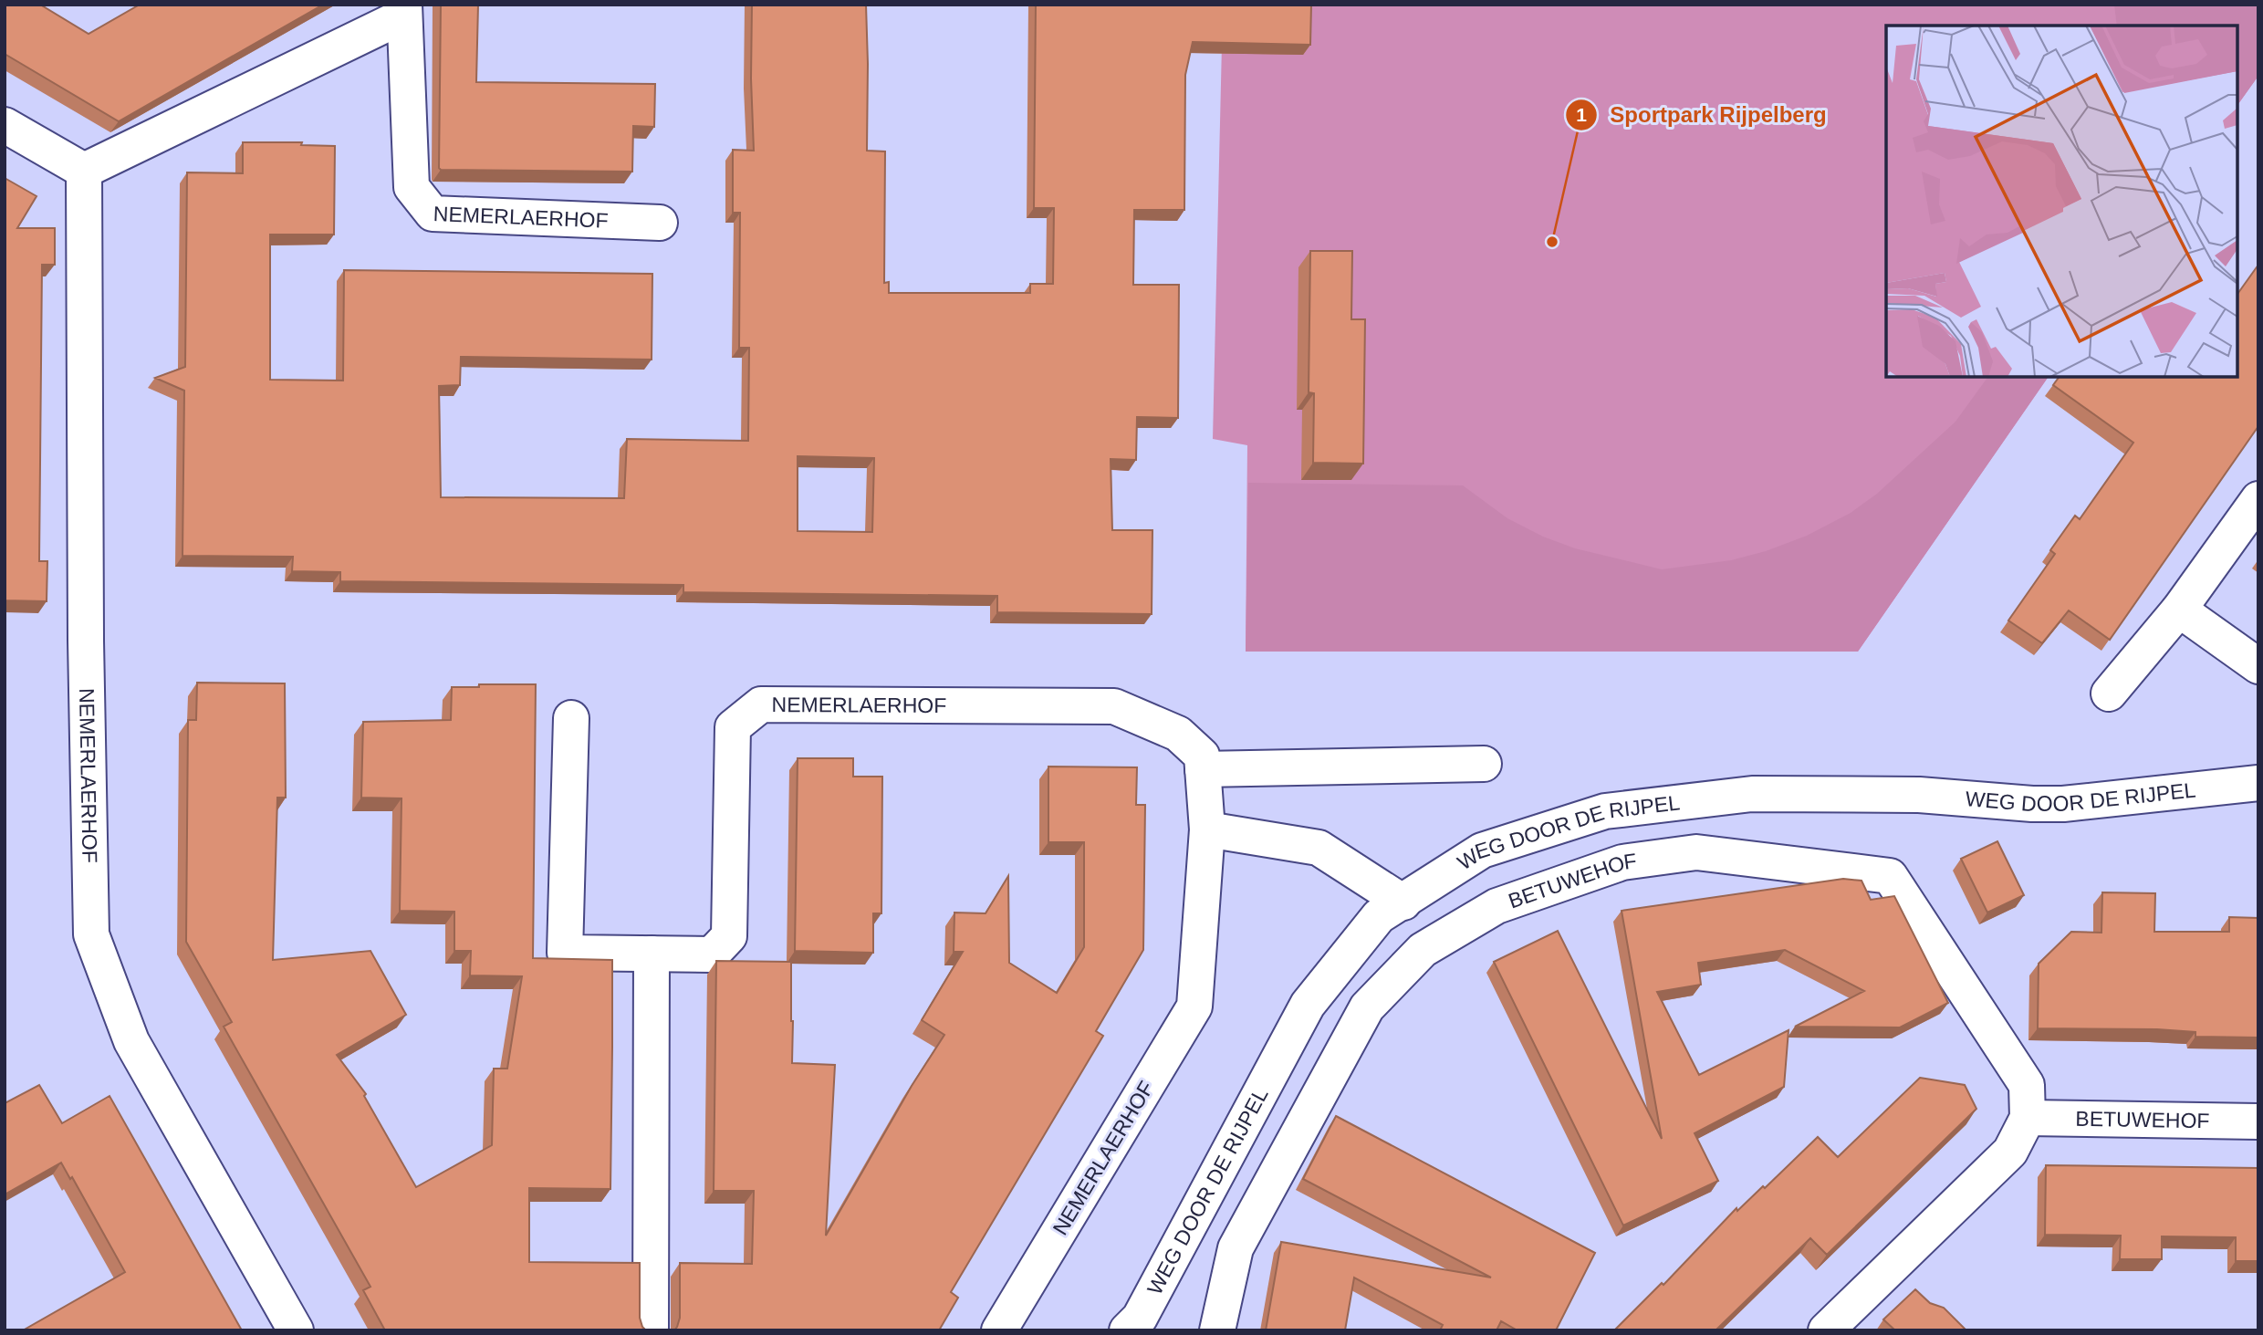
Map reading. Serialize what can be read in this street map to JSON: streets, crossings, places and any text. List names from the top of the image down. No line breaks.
{"streets":{"street":["NEMERLAERHOF","WEG DOOR DE RIJPEL","BETUWEHOF"]},"places":["Sportpark Rijpelberg"]}
